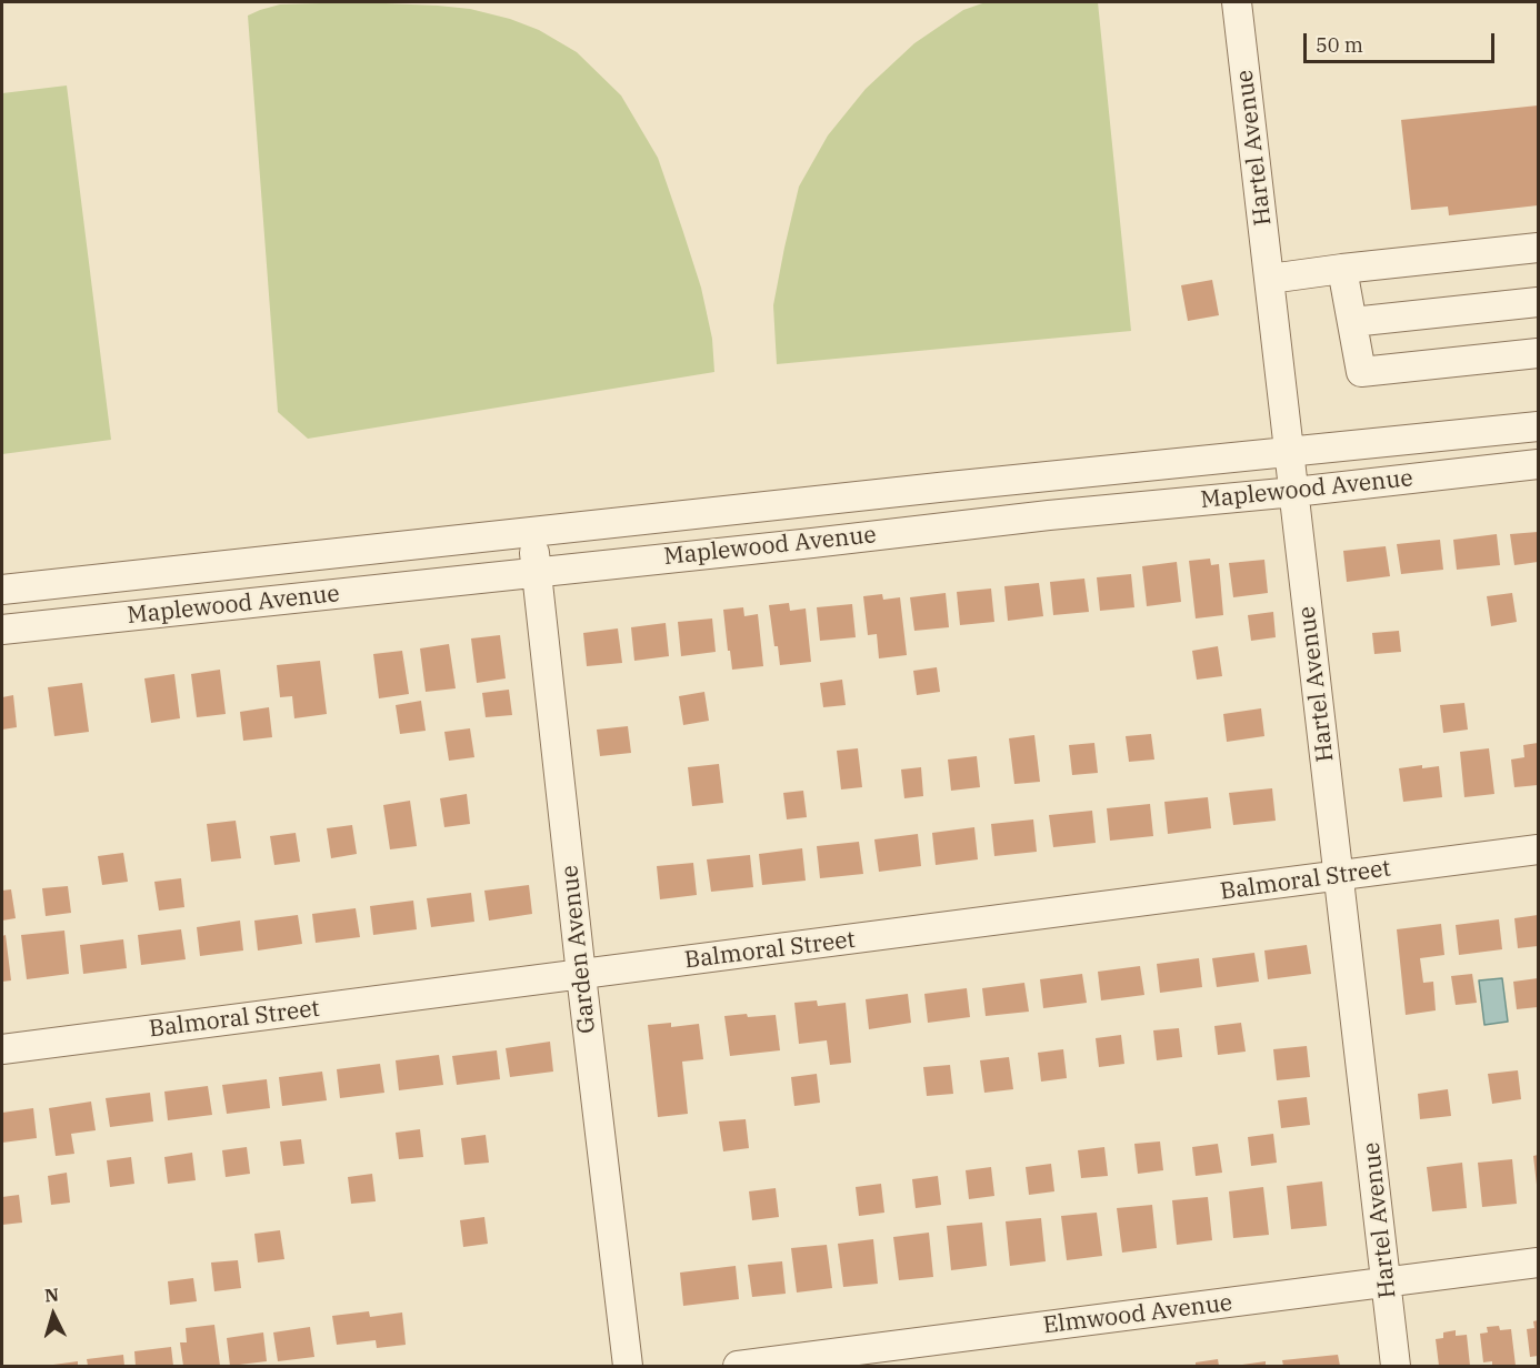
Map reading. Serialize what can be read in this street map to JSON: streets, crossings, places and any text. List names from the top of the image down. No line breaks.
{"streets":{"street":["Hartel Avenue","Maplewood Avenue","Balmoral Street","Garden Avenue","Elmwood Avenue"]},"crossings":[["Hartel Avenue","Maplewood Avenue"],["Hartel Avenue","Balmoral Street"],["Hartel Avenue","Elmwood Avenue"],["Maplewood Avenue","Garden Avenue"],["Balmoral Street","Garden Avenue"]],"scale_bar":"50 m","north":"top"}
